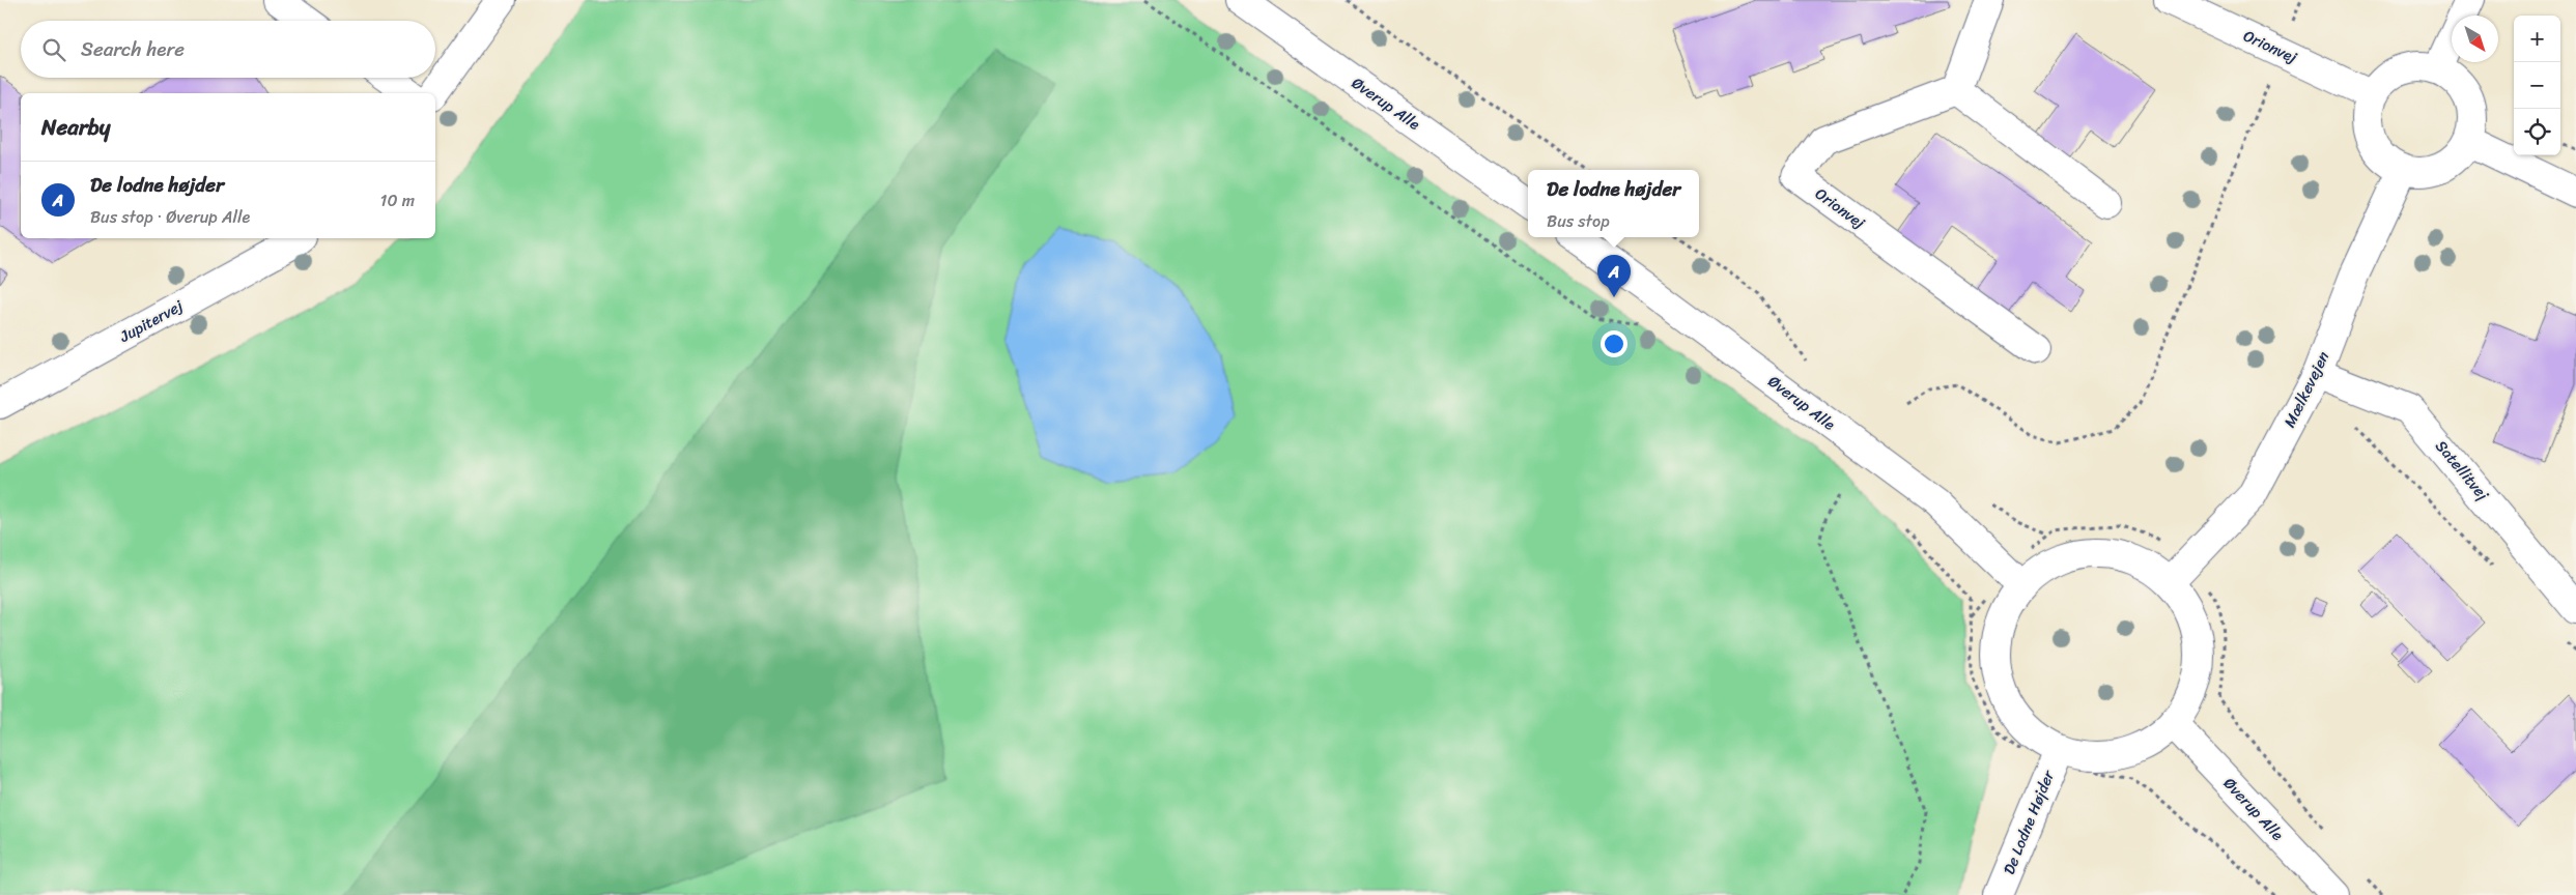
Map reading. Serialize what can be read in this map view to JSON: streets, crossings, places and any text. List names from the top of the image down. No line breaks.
{"streets":{"street":["Orionvej","Øverup Alle","Jupitervej","Mælkevejen","Satellitvej","De Lodne Højder"]},"crossings":[["Orionvej","Mælkevejen"],["Mælkevejen","Satellitvej"]],"north":"bottom right","page":{"map_buttons":["+","−"],"search":"Search here","heading":"Nearby","list":[{"mark":"A","name":"De lodne højder","note":"Bus stop · Øverup Alle","value":"10 m"}],"popup":["De lodne højder","Bus stop"],"pins":"A"}}
